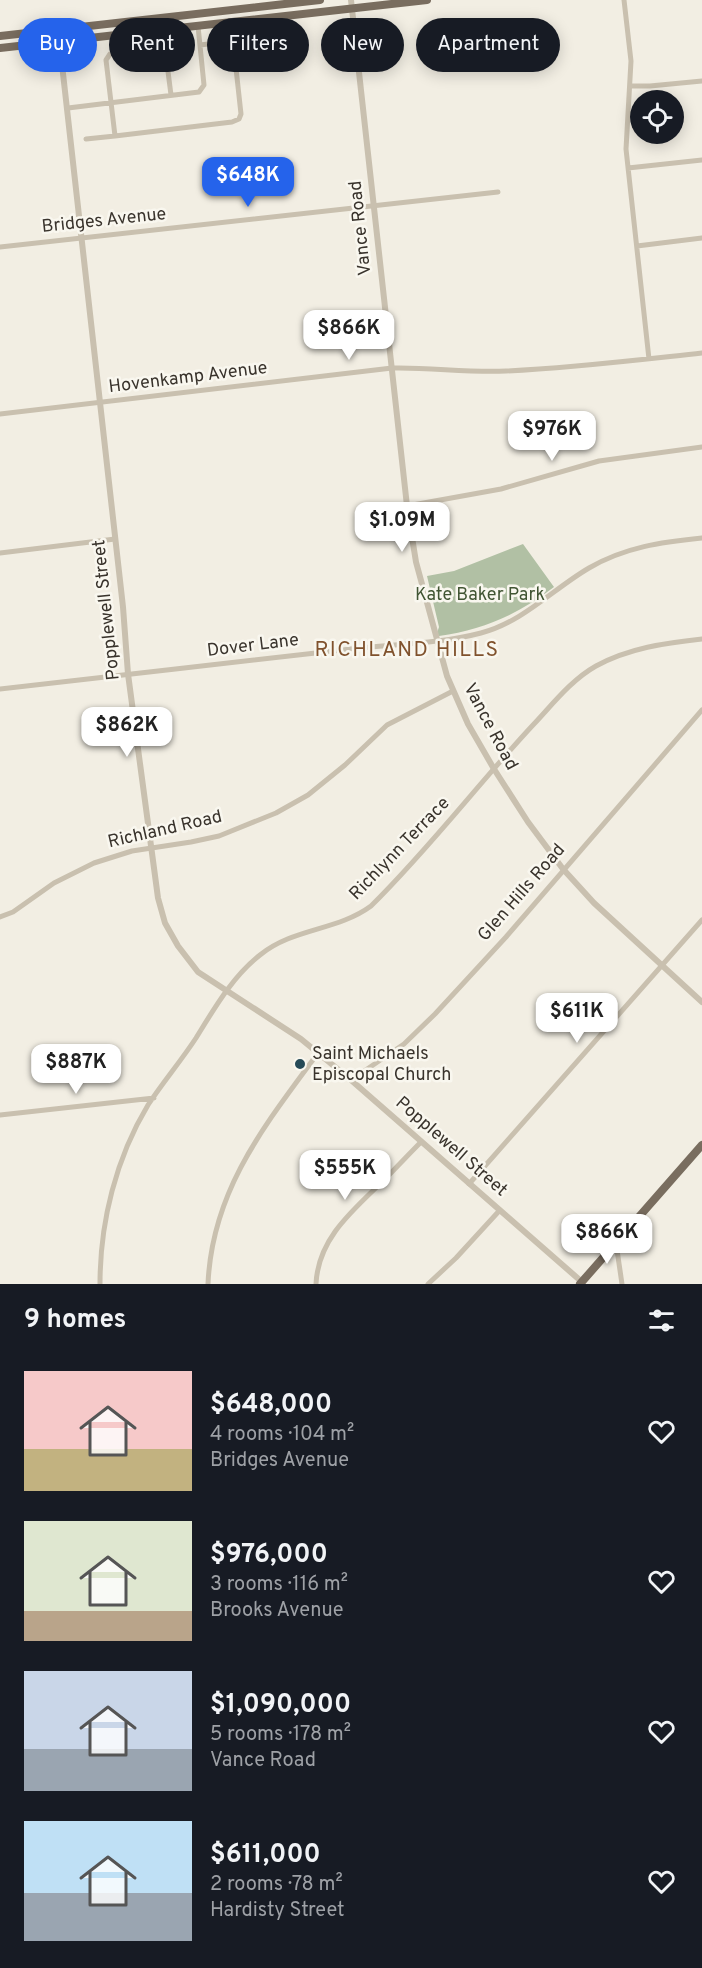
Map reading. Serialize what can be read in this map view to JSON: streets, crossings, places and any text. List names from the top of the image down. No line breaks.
{"streets":{"street":["Bridges Avenue","Vance Road","Hovenkamp Avenue","Popplewell Street","Dover Lane","Richland Road","Richlynn Terrace","Glen Hills Road"]},"crossings":[["Bridges Avenue","Vance Road"],["Bridges Avenue","Popplewell Street"],["Vance Road","Hovenkamp Avenue"],["Vance Road","Dover Lane"],["Vance Road","Richland Road"],["Vance Road","Richlynn Terrace"],["Vance Road","Glen Hills Road"],["Hovenkamp Avenue","Popplewell Street"],["Popplewell Street","Dover Lane"],["Popplewell Street","Richland Road"],["Popplewell Street","Richlynn Terrace"],["Popplewell Street","Glen Hills Road"]],"districts":["RICHLAND HILLS"],"parks":["Kate Baker Park"],"places":["Saint Michaels Episcopal Church"],"page":{"chip":["Buy","Rent","Filters","New","Apartment"],"price":["$648K","$866K","$976K","$1.09M","$862K","$611K","$887K","$555K","$866K"],"heading":"9 homes","list":[{"name":"$648,000","note":"4 rooms · 104 m² · Bridges Avenue"},{"name":"$976,000","note":"3 rooms · 116 m² · Brooks Avenue"},{"name":"$1,090,000","note":"5 rooms · 178 m² · Vance Road"},{"name":"$611,000","note":"2 rooms · 78 m² · Hardisty Street"}]}}
